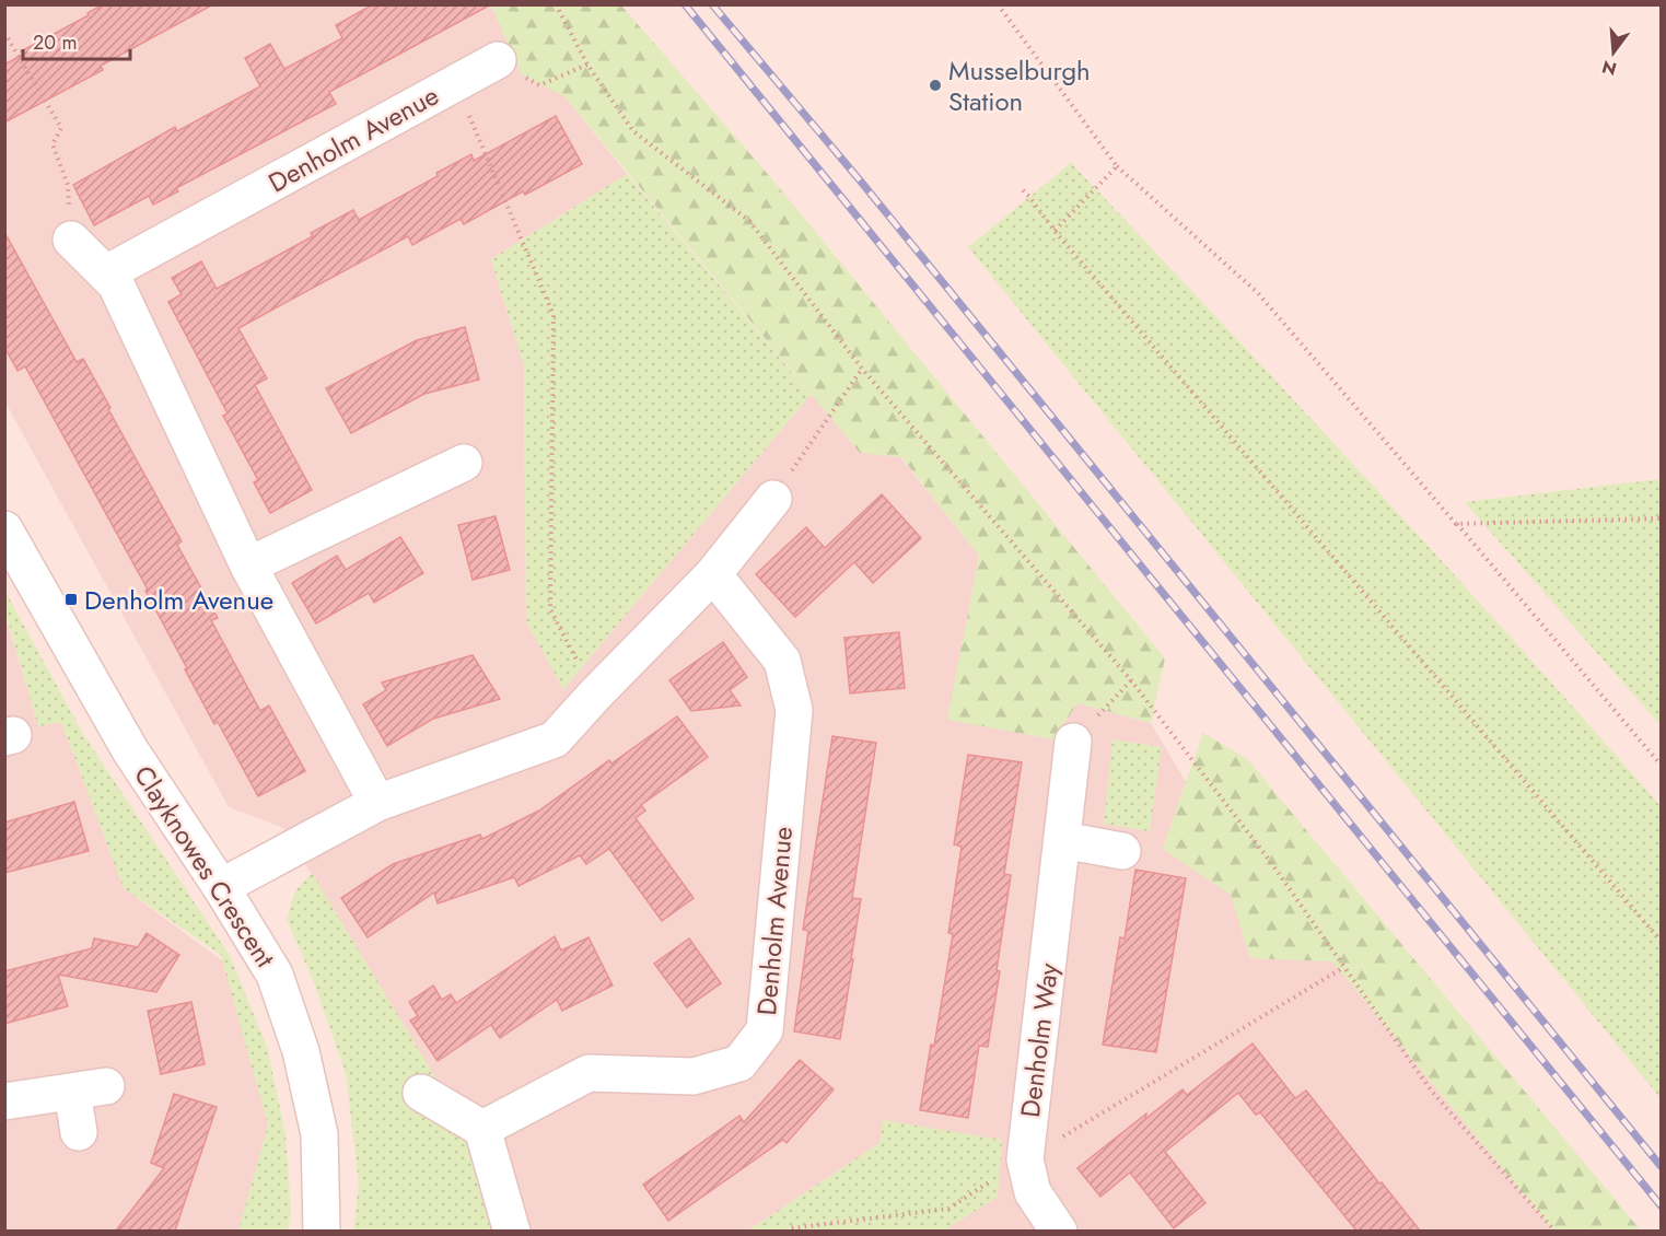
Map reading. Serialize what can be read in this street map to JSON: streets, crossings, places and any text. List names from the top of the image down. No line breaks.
{"streets":{"street":["Denholm Avenue","Clayknowes Crescent","Denholm Way"]},"places":{"other":["Musselburgh Station"],"transit":["Denholm Avenue"]},"scale_bar":"20 m","north":"bottom"}
